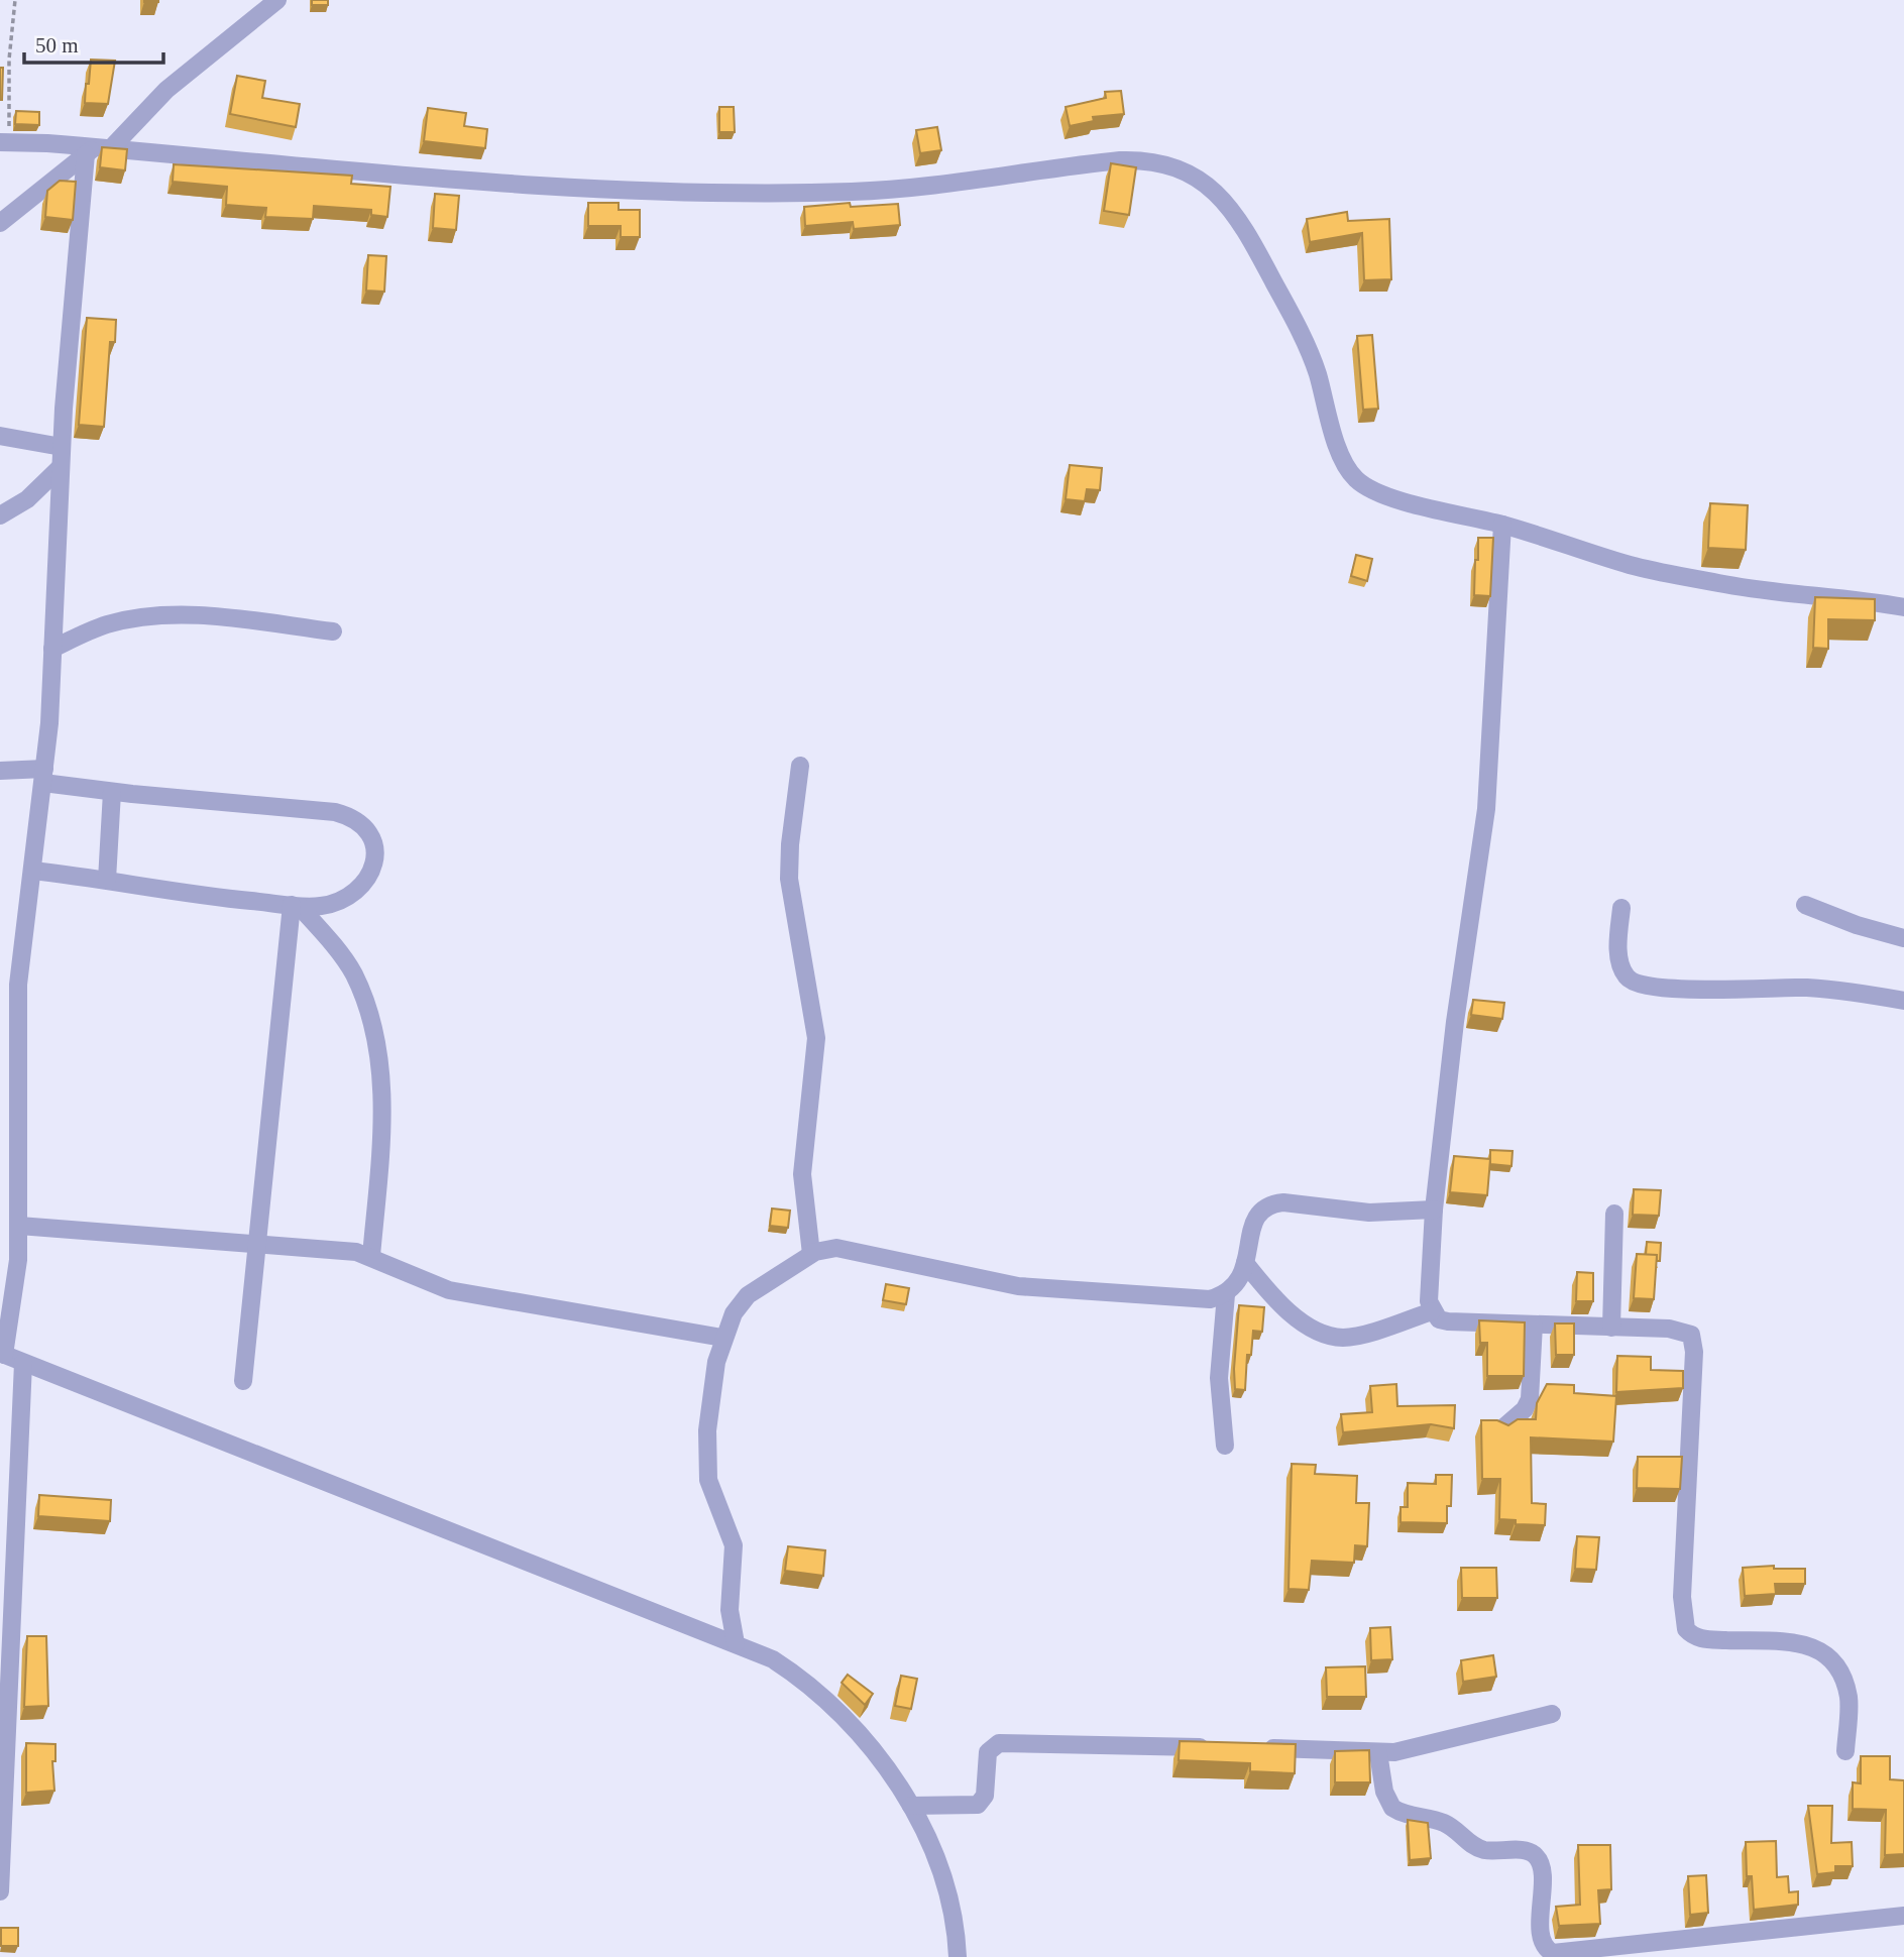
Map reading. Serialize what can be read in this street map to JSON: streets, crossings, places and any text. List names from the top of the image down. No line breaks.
{"scale_bar":"50 m"}
